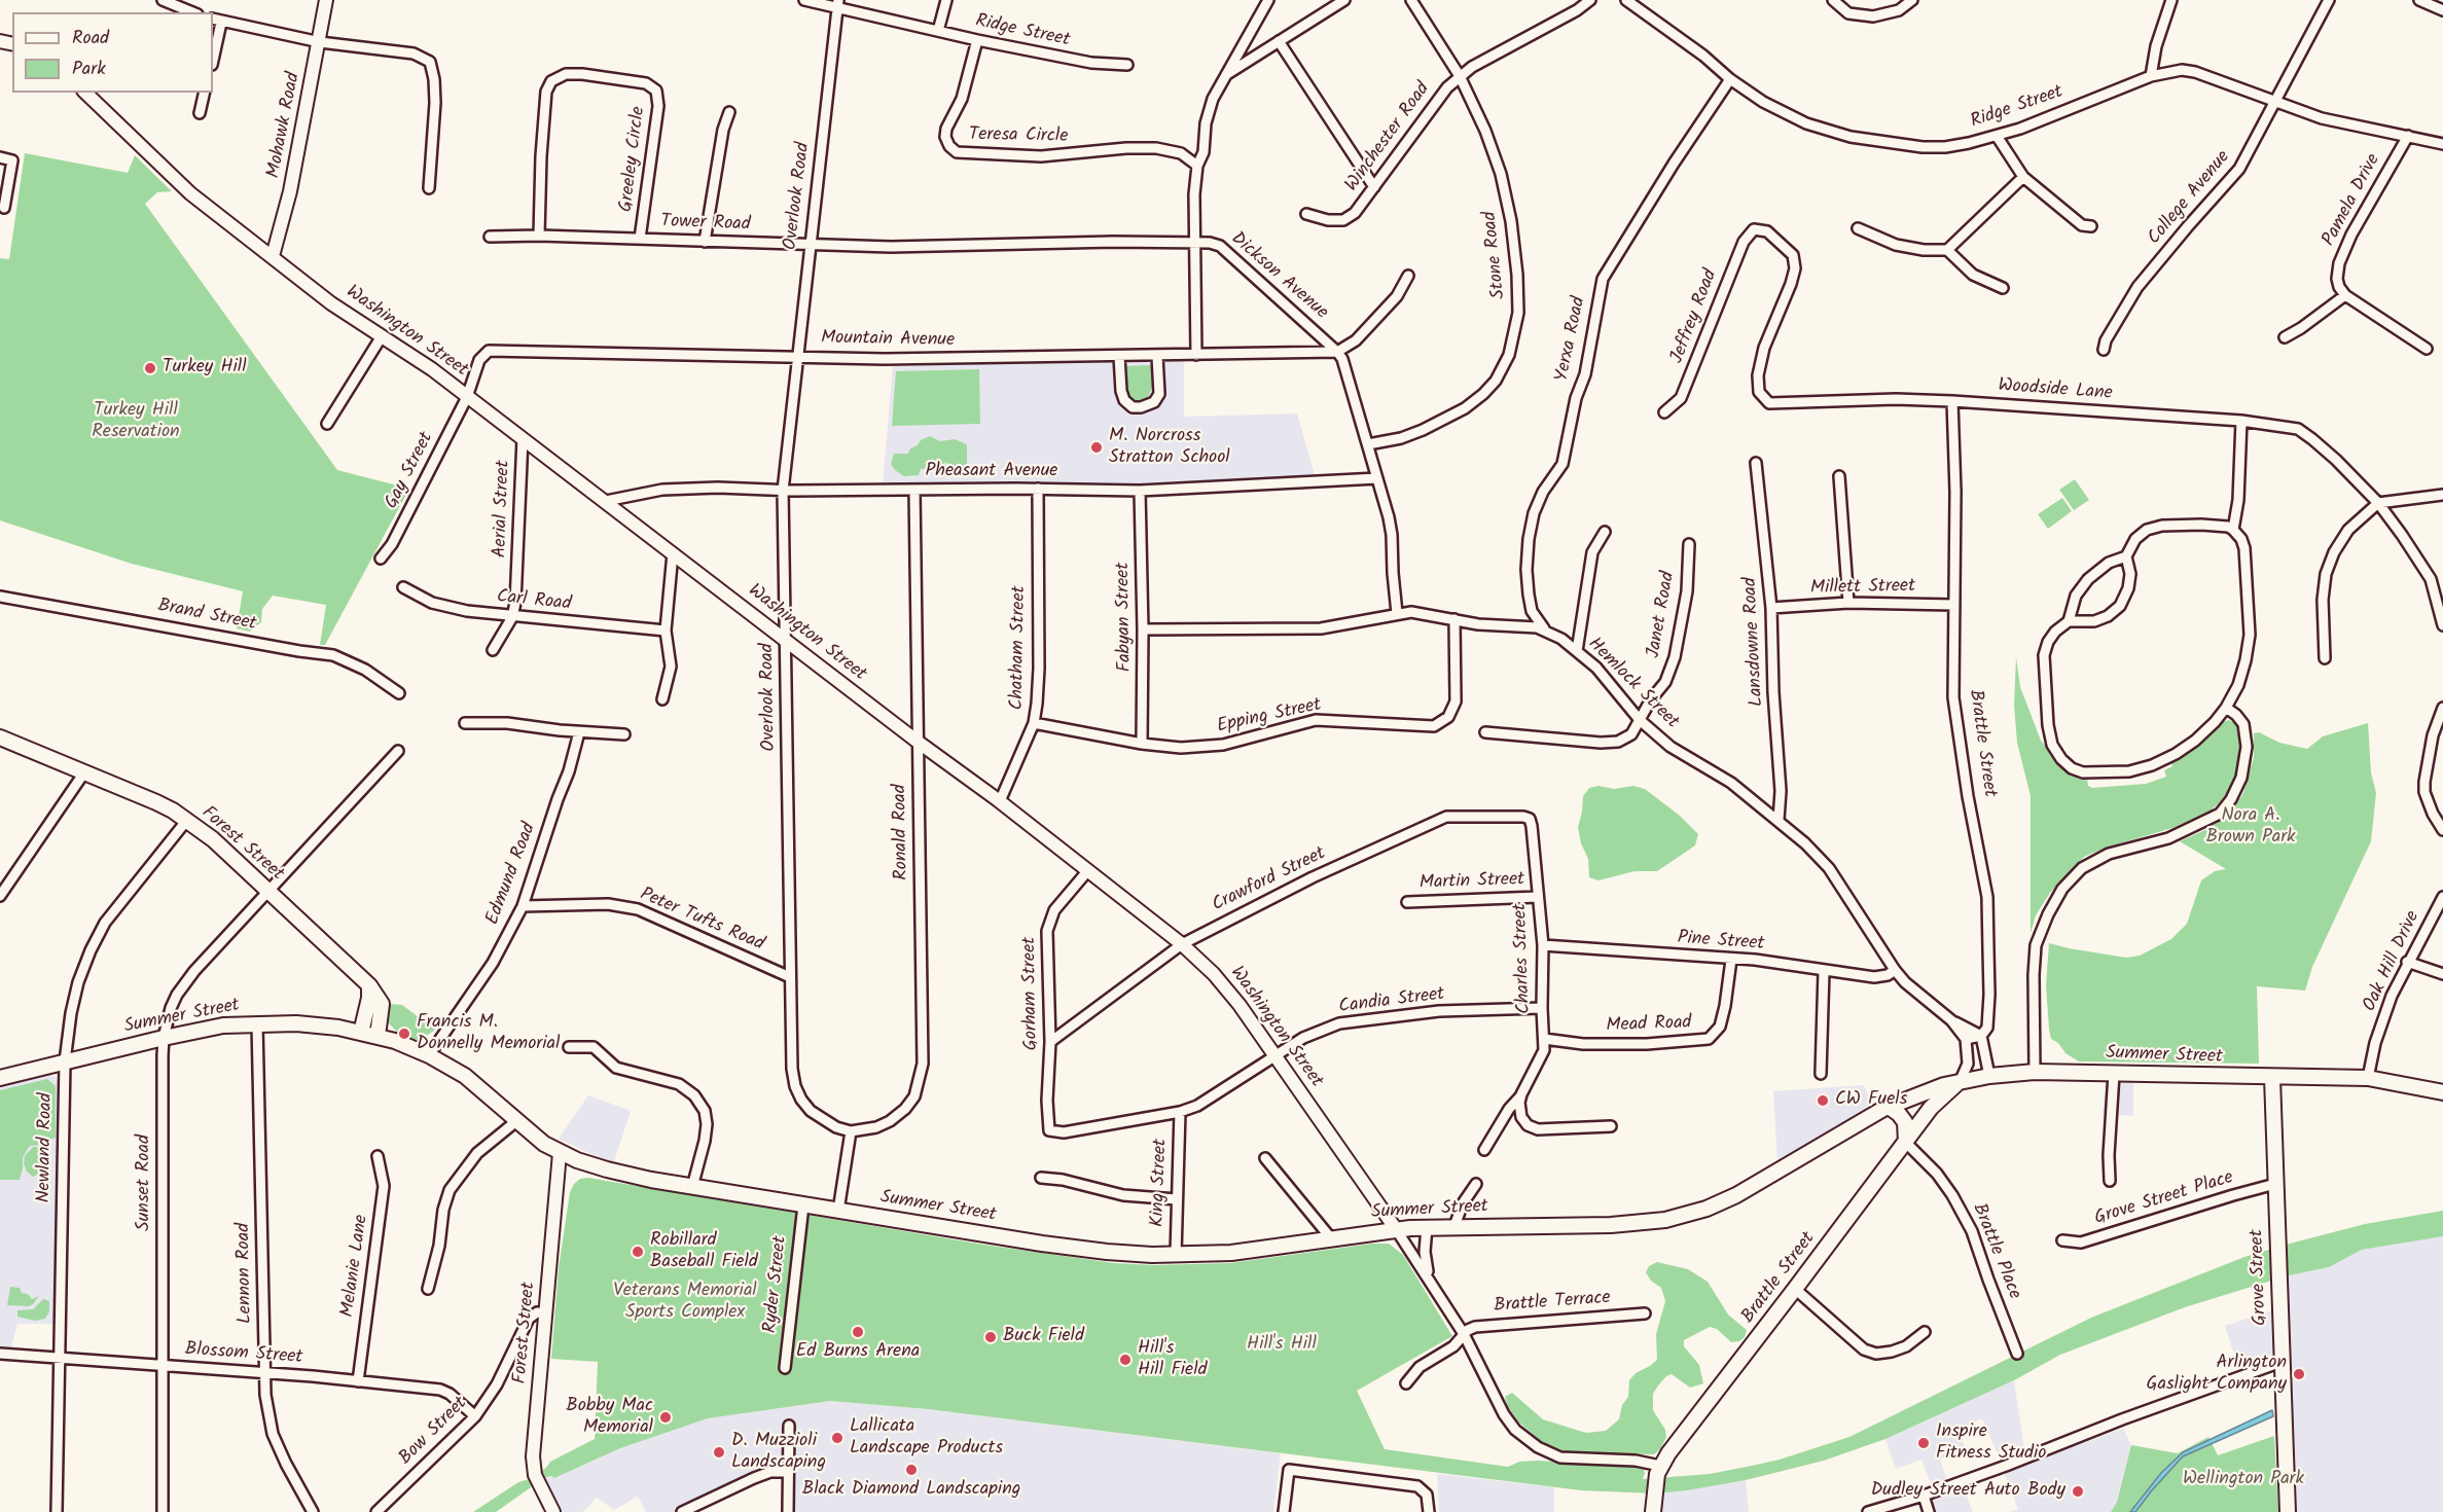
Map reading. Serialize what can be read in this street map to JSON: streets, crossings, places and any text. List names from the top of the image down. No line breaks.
{"streets":{"main road":["Brattle Street","Forest Street","Summer Street","Grove Street"],"street":["Ridge Street","Mohawk Road","Teresa Circle","Winchester Road","Greeley Circle","Overlook Road","College Avenue","Pamela Drive","Tower Road","Stone Road","Dickson Avenue","Jeffrey Road","Washington Street","Yerxa Road","Mountain Avenue","Woodside Lane","Gay Street","Pheasant Avenue","Aerial Street","Millett Street","Carl Road","Janet Road","Brand Street","Fabyan Street","Lansdowne Road","Chatham Street","Hemlock Street","Epping Street","Ronald Road","Edmund Road","Crawford Street","Martin Street","Peter Tufts Road","Pine Street","Charles Street","Oak Hill Drive","Gorham Street","Candia Street","Mead Road","Newland Road","Sunset Road","King Street","Grove Street Place","Brattle Place","Melanie Lane","Lennon Road","Ryder Street","Brattle Terrace","Blossom Street","Bow Street"]},"crossings":[["Ridge Street","Teresa Circle"],["Ridge Street","Overlook Road"],["Ridge Street","College Avenue"],["Ridge Street","Pamela Drive"],["Ridge Street","Yerxa Road"],["Mohawk Road","Washington Street"],["Winchester Road","Stone Road"],["Greeley Circle","Tower Road"],["Overlook Road","Tower Road"],["Overlook Road","Dickson Avenue"],["Overlook Road","Washington Street"],["Overlook Road","Mountain Avenue"],["Overlook Road","Pheasant Avenue"],["Overlook Road","Ronald Road"],["Overlook Road","Peter Tufts Road"],["Tower Road","Dickson Avenue"],["Stone Road","Dickson Avenue"],["Dickson Avenue","Mountain Avenue"],["Dickson Avenue","Pheasant Avenue"],["Dickson Avenue","Hemlock Street"],["Jeffrey Road","Woodside Lane"],["Washington Street","Mountain Avenue"],["Washington Street","Gay Street"],["Washington Street","Pheasant Avenue"],["Washington Street","Aerial Street"],["Washington Street","Chatham Street"],["Washington Street","Brattle Street"],["Washington Street","Ronald Road"],["Washington Street","Crawford Street"],["Washington Street","Gorham Street"],["Washington Street","Candia Street"],["Washington Street","Summer Street"],["Washington Street","Brattle Terrace"],["Yerxa Road","Hemlock Street"],["Mountain Avenue","Gay Street"],["Woodside Lane","Brattle Street"],["Pheasant Avenue","Fabyan Street"],["Pheasant Avenue","Chatham Street"],["Pheasant Avenue","Ronald Road"],["Aerial Street","Carl Road"],["Millett Street","Lansdowne Road"],["Millett Street","Brattle Street"],["Janet Road","Hemlock Street"],["Fabyan Street","Hemlock Street"],["Fabyan Street","Epping Street"],["Lansdowne Road","Hemlock Street"],["Chatham Street","Epping Street"],["Hemlock Street","Epping Street"],["Hemlock Street","Brattle Street"],["Hemlock Street","Pine Street"],["Brattle Street","Summer Street"],["Brattle Street","Brattle Place"],["Forest Street","Summer Street"],["Forest Street","Newland Road"],["Forest Street","Sunset Road"],["Forest Street","Bow Street"],["Edmund Road","Peter Tufts Road"],["Edmund Road","Summer Street"],["Crawford Street","Charles Street"],["Crawford Street","Gorham Street"],["Martin Street","Charles Street"],["Pine Street","Charles Street"],["Pine Street","Mead Road"],["Charles Street","Candia Street"],["Charles Street","Mead Road"],["Oak Hill Drive","Summer Street"],["Gorham Street","Candia Street"],["Candia Street","King Street"],["Summer Street","Newland Road"],["Summer Street","Sunset Road"],["Summer Street","King Street"],["Summer Street","Lennon Road"],["Summer Street","Grove Street"],["Summer Street","Ryder Street"],["Newland Road","Blossom Street"],["Sunset Road","Blossom Street"],["Grove Street Place","Grove Street"],["Melanie Lane","Blossom Street"],["Lennon Road","Blossom Street"],["Blossom Street","Bow Street"]],"parks":["Turkey Hill Reservation","Nora A. Brown Park","Veterans Memorial Sports Complex","Hill's Hill","Wellington Park"],"places":["Turkey Hill","M. Norcross Stratton School","Francis M. Donnelly Memorial","CW Fuels","Robillard Baseball Field","Ed Burns Arena","Buck Field","Hill's Hill Field","Arlington Gaslight Company","Bobby Mac Memorial","Lallicata Landscape Products","Inspire Fitness Studio","D. Muzzioli Landscaping","Black Diamond Landscaping","Dudley Street Auto Body"],"legend":["Road","Park"]}
